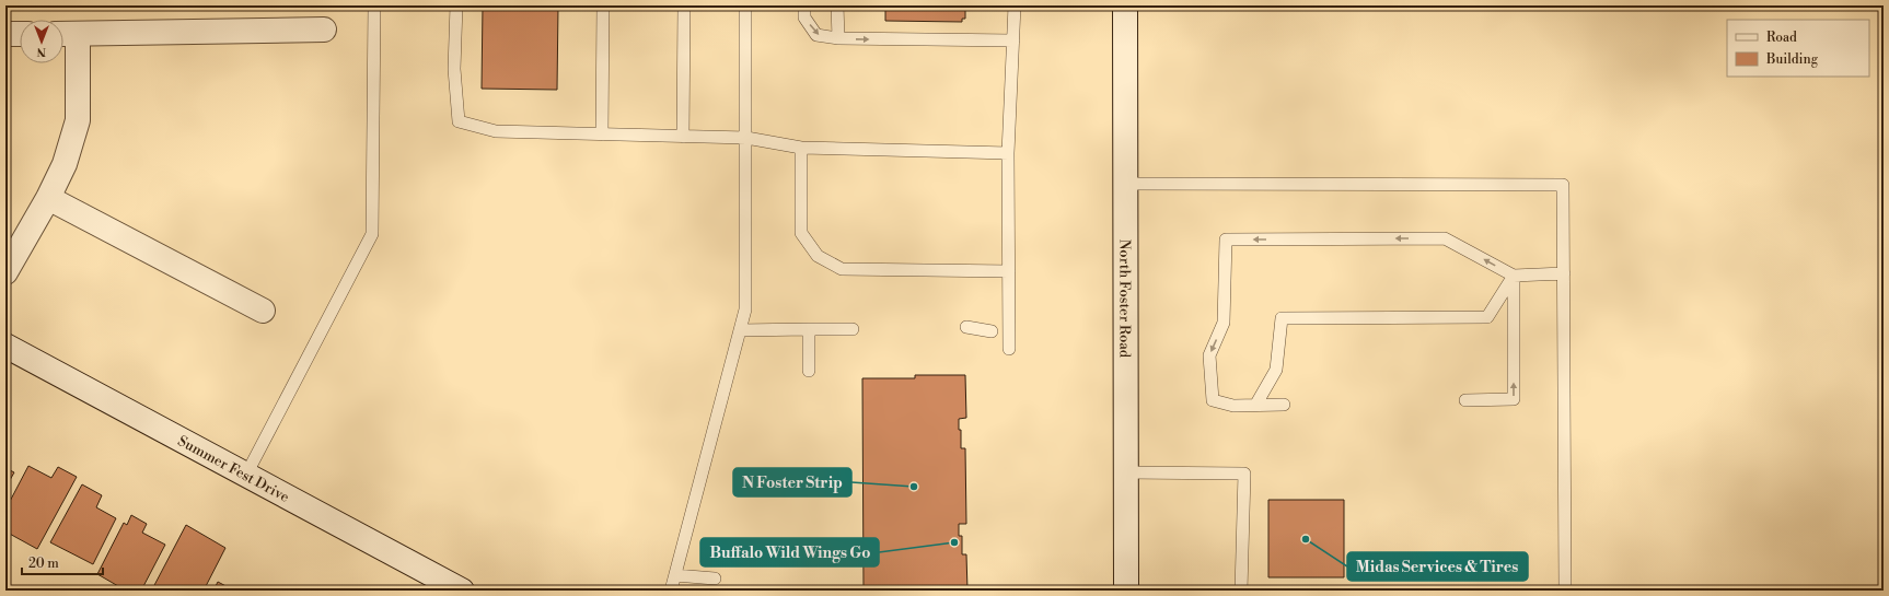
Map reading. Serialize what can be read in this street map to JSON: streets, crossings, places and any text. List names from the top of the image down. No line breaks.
{"streets":{"street":["North Foster Road","Summer Fest Drive"]},"places":["N Foster Strip","Midas Services & Tires","Buffalo Wild Wings Go"],"legend":["Road","Building"],"scale_bar":"20 m","north":"bottom"}
